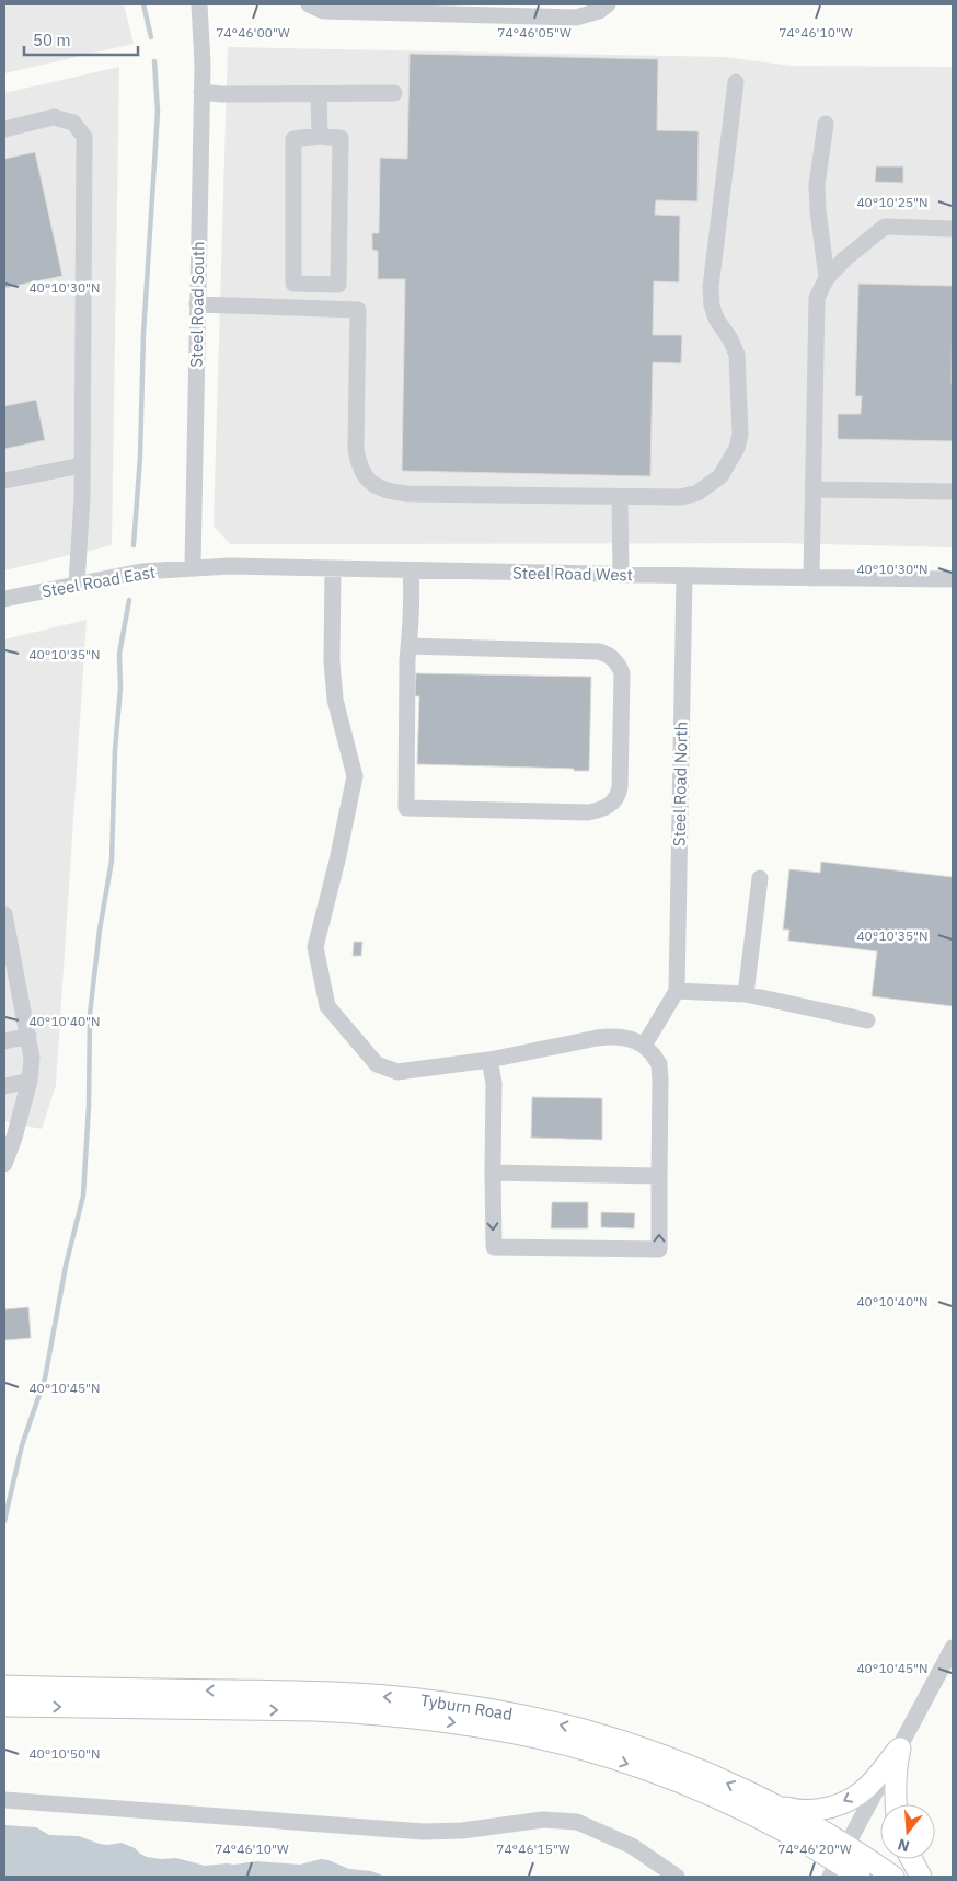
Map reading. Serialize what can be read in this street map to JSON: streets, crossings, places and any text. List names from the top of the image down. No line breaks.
{"streets":{"main road":["Tyburn Road"],"street":["Steel Road South","Steel Road West","Steel Road East","Steel Road North"]},"crossings":[["Steel Road South","Steel Road West"],["Steel Road South","Steel Road East"],["Steel Road West","Steel Road East"],["Steel Road West","Steel Road North"]],"scale_bar":"50 m","north":"bottom","coordinates":["74°46'00\"W","74°46'05\"W","74°46'10\"W","40°10'25\"N","40°10'30\"N","40°10'35\"N","40°10'40\"N","40°10'45\"N","40°10'50\"N","74°46'15\"W","74°46'20\"W"]}
